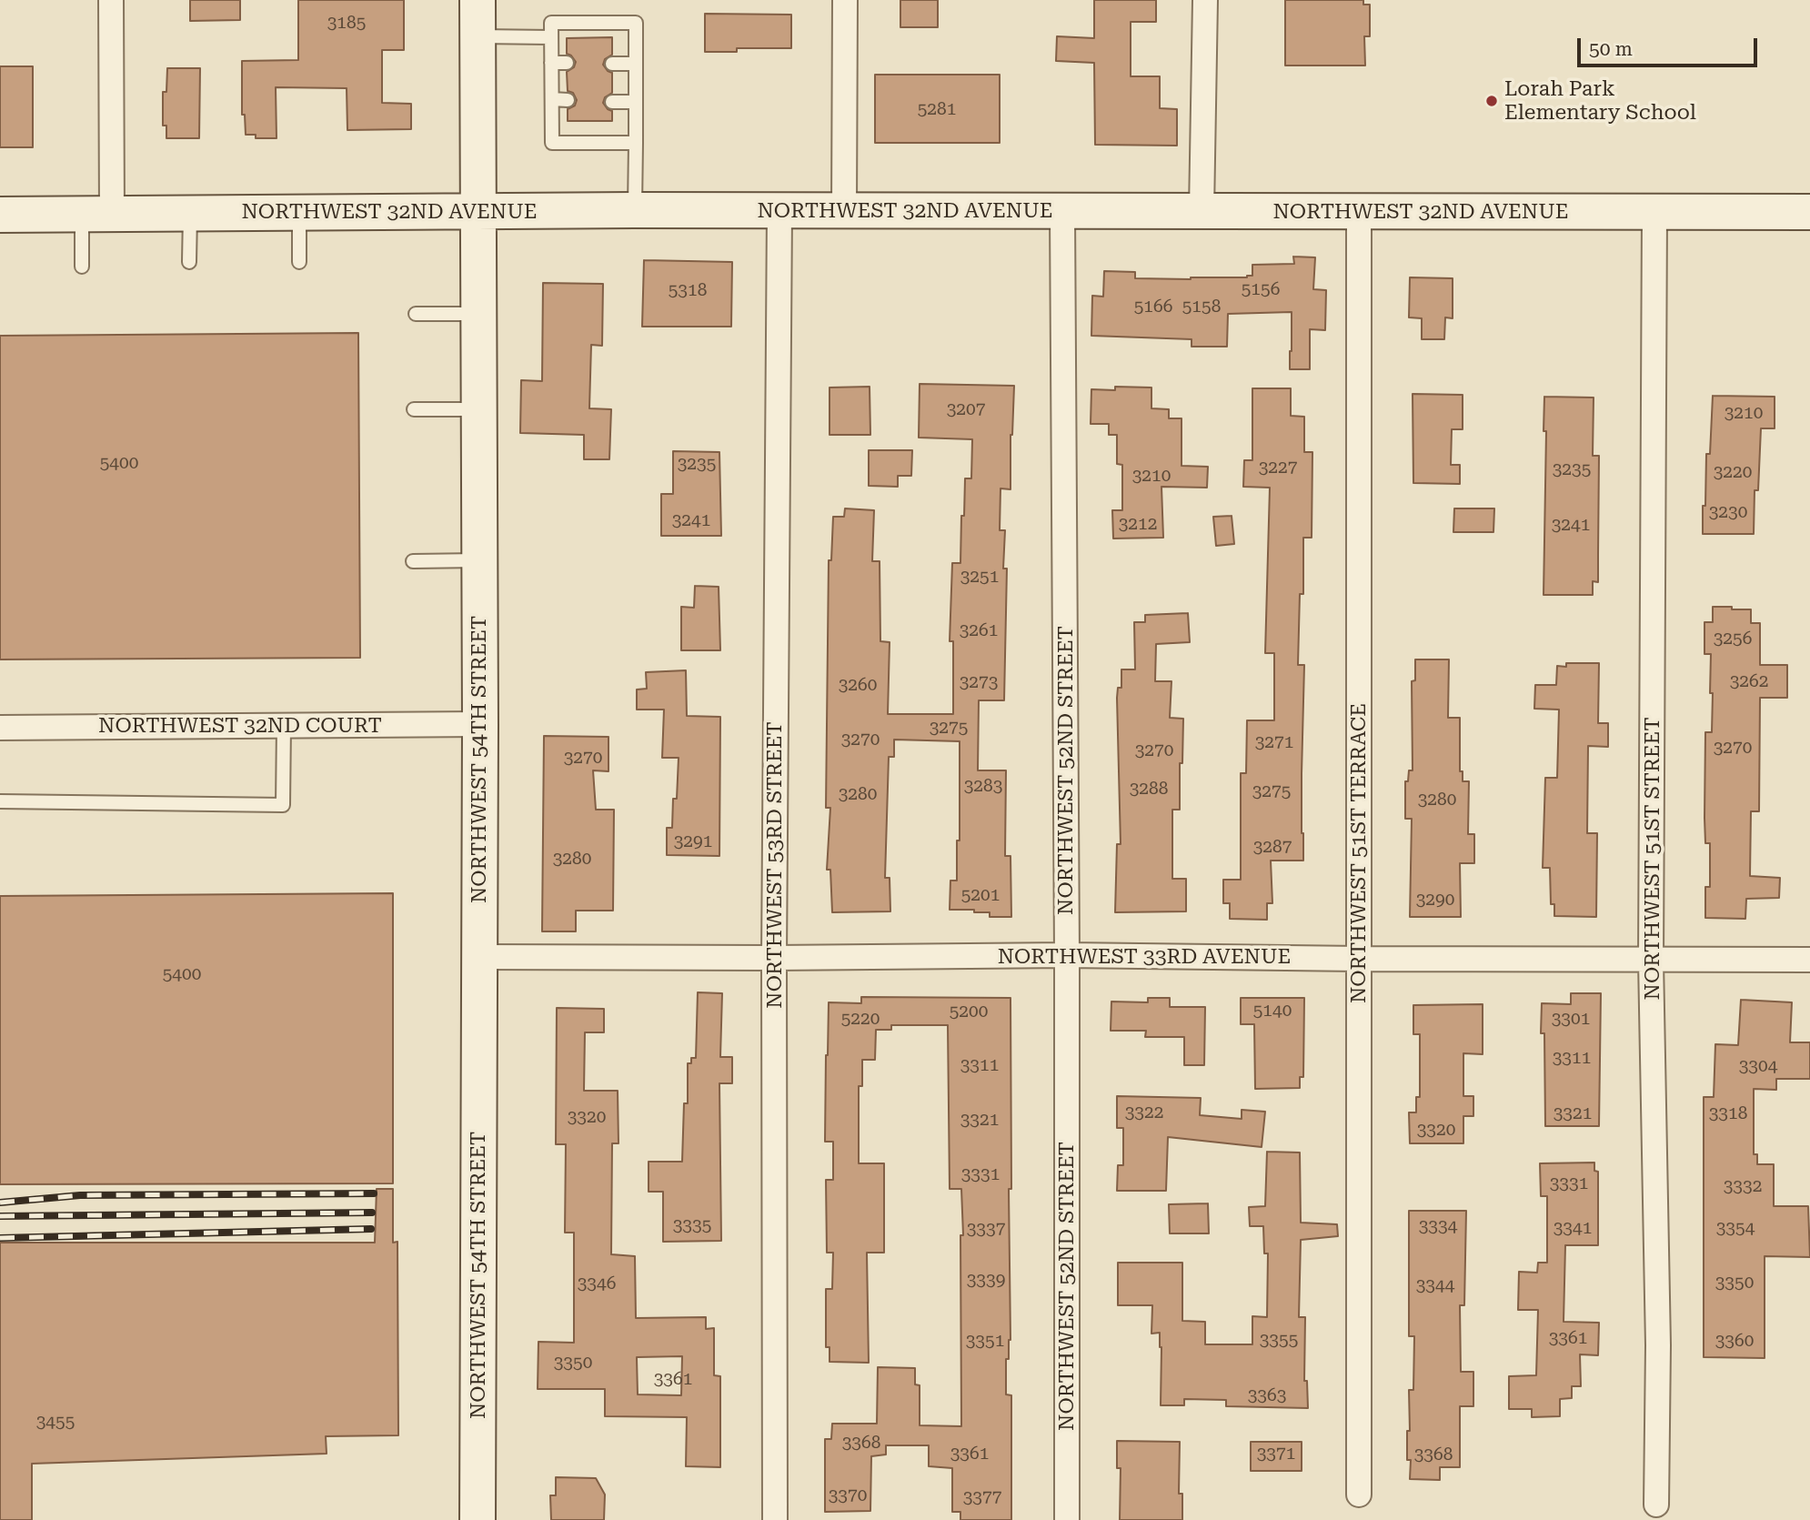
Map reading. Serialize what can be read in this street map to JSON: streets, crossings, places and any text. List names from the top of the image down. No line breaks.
{"streets":{"main road":["NORTHWEST 32ND AVENUE","NORTHWEST 54TH STREET"],"street":["NORTHWEST 32ND COURT","NORTHWEST 52ND STREET","NORTHWEST 51ST TERRACE","NORTHWEST 51ST STREET","NORTHWEST 53RD STREET","NORTHWEST 33RD AVENUE"]},"crossings":[["NORTHWEST 32ND AVENUE","NORTHWEST 54TH STREET"],["NORTHWEST 32ND AVENUE","NORTHWEST 52ND STREET"],["NORTHWEST 32ND AVENUE","NORTHWEST 51ST TERRACE"],["NORTHWEST 32ND AVENUE","NORTHWEST 51ST STREET"],["NORTHWEST 32ND AVENUE","NORTHWEST 53RD STREET"],["NORTHWEST 32ND COURT","NORTHWEST 54TH STREET"],["NORTHWEST 54TH STREET","NORTHWEST 33RD AVENUE"],["NORTHWEST 52ND STREET","NORTHWEST 33RD AVENUE"],["NORTHWEST 51ST TERRACE","NORTHWEST 33RD AVENUE"],["NORTHWEST 51ST STREET","NORTHWEST 33RD AVENUE"],["NORTHWEST 53RD STREET","NORTHWEST 33RD AVENUE"]],"places":["Lorah Park Elementary School"],"house_numbers":["3185","5281","5156","5318","5166","5158","3207","3210","5400","3235","3227","3235","3220","3210","3230","3241","3212","3241","3251","3261","3256","3262","3273","3260","3275","3270","3271","3270","3270","3270","3283","3288","3275","3280","3280","3291","3287","3280","5201","3290","5400","5140","5200","5220","3301","3311","3311","3304","3322","3321","3318","3320","3321","3320","3331","3331","3332","3335","3334","3341","3354","3337","3339","3350","3346","3344","3361","3355","3351","3360","3350","3361","3363","3455","3368","3361","3371","3368","3370","3377"],"scale_bar":"50 m"}
